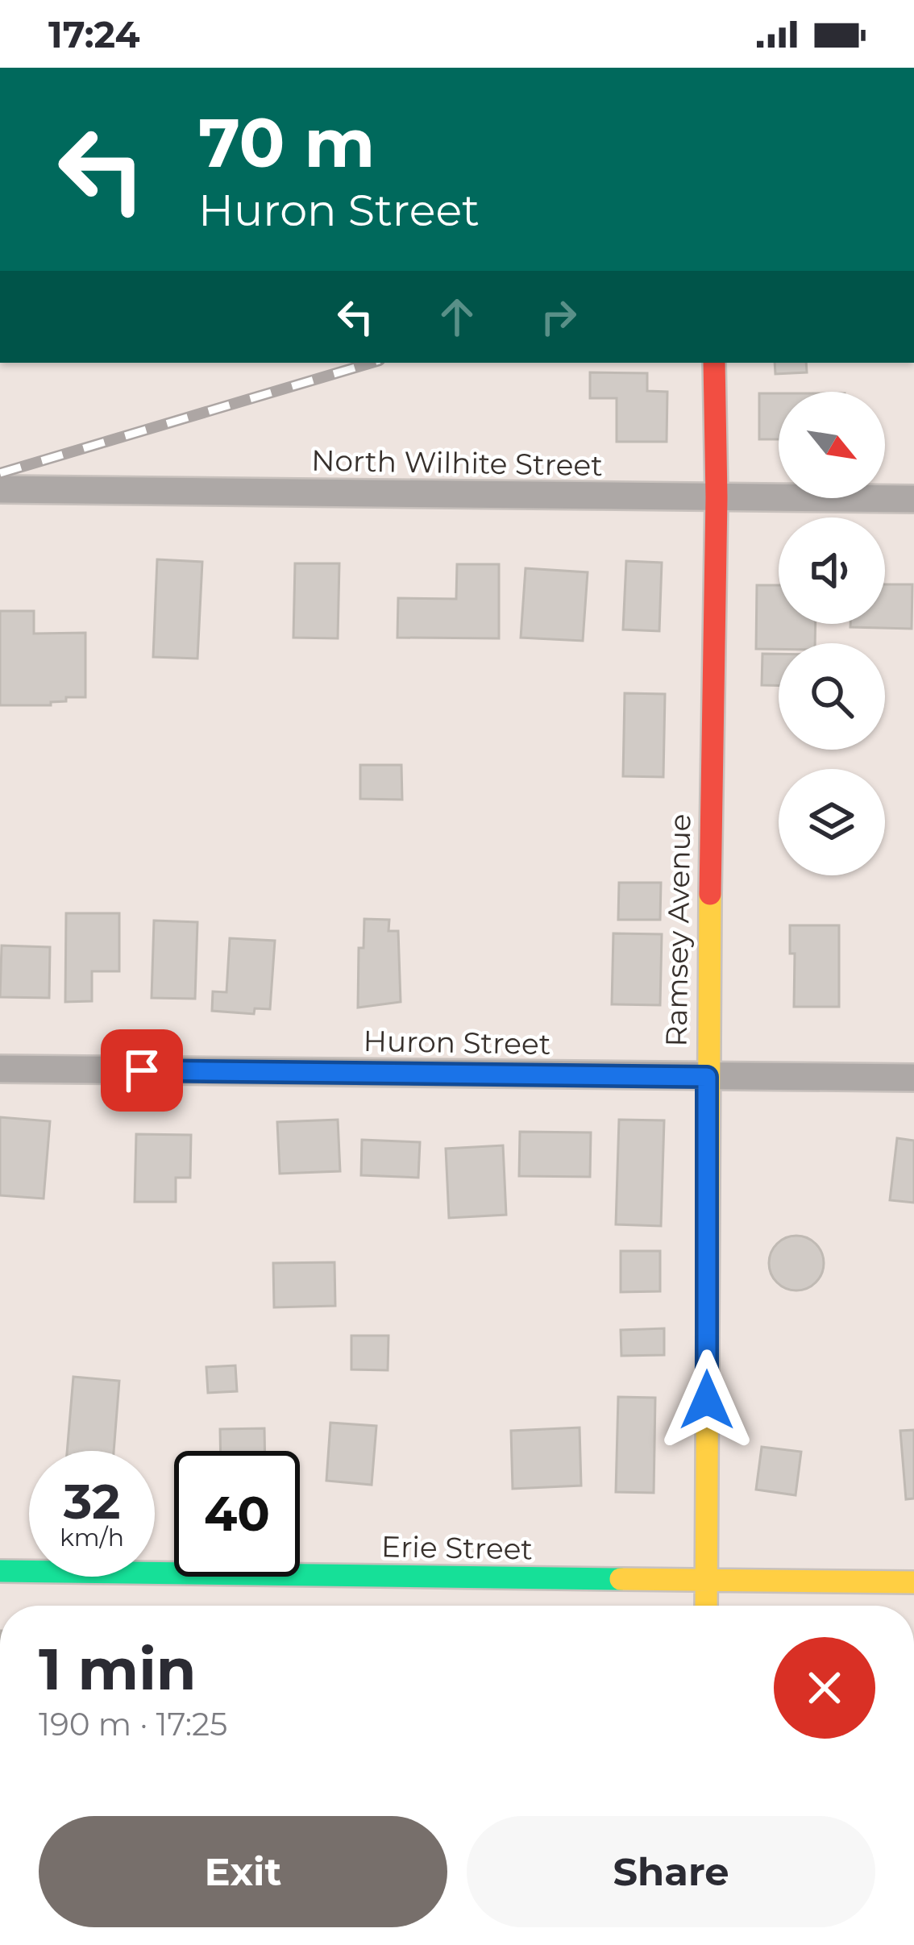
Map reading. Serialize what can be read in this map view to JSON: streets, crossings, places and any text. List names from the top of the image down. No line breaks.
{"streets":{"street":["North Wilhite Street","Ramsey Avenue","Huron Street","Erie Street"]},"crossings":[["North Wilhite Street","Ramsey Avenue"],["Ramsey Avenue","Huron Street"],["Ramsey Avenue","Erie Street"]],"north":"bottom right","page":{"status":"17:24","turn":["70 m","Huron Street"],"speed":"32 km/h","limit":"40","heading":["1 min","190 m · 17:25"],"buttons":["Exit","Share"]}}
